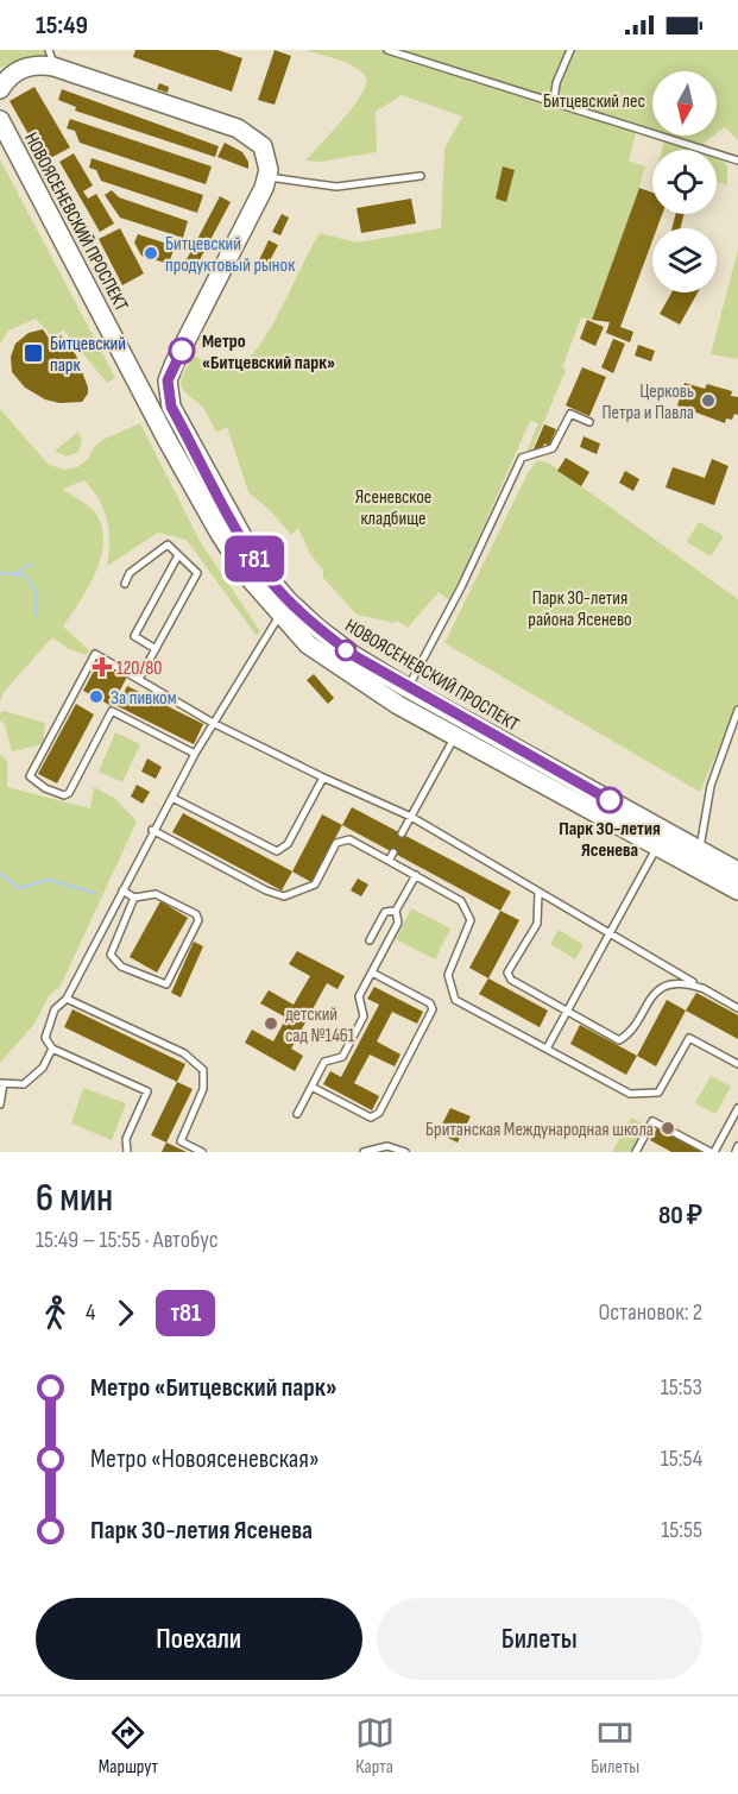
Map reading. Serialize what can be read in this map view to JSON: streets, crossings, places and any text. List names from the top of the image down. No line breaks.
{"streets":{"street":["НОВОЯСЕНЕВСКИЙ ПРОСПЕКТ"]},"parks":["Битцевский лес","Ясеневское кладбище","Парк 30-летия района Ясенево"],"places":{"other":["Битцевский продуктовый рынок","Метро «Битцевский парк»","Церковь Петра и Павла","За пивком","Парк 30-летия Ясенева","детский сад №1461","Британская Международная школа"],"transit":["Битцевский парк"],"health":["120/80"]},"lines":["bus line т81"],"north":"bottom","page":{"status":"15:49","on_map":"т81","heading":["6 мин","15:49 – 15:55 · Автобус","80 ₽"],"legs":["4","т81","Остановок: 2"],"list":[{"name":"Метро «Битцевский парк»","value":"15:53"},{"name":"Метро «Новоясеневская»","value":"15:54"},{"name":"Парк 30-летия Ясенева","value":"15:55"}],"buttons":["Поехали","Билеты"],"tabs":["Маршрут","Карта","Билеты"]}}
